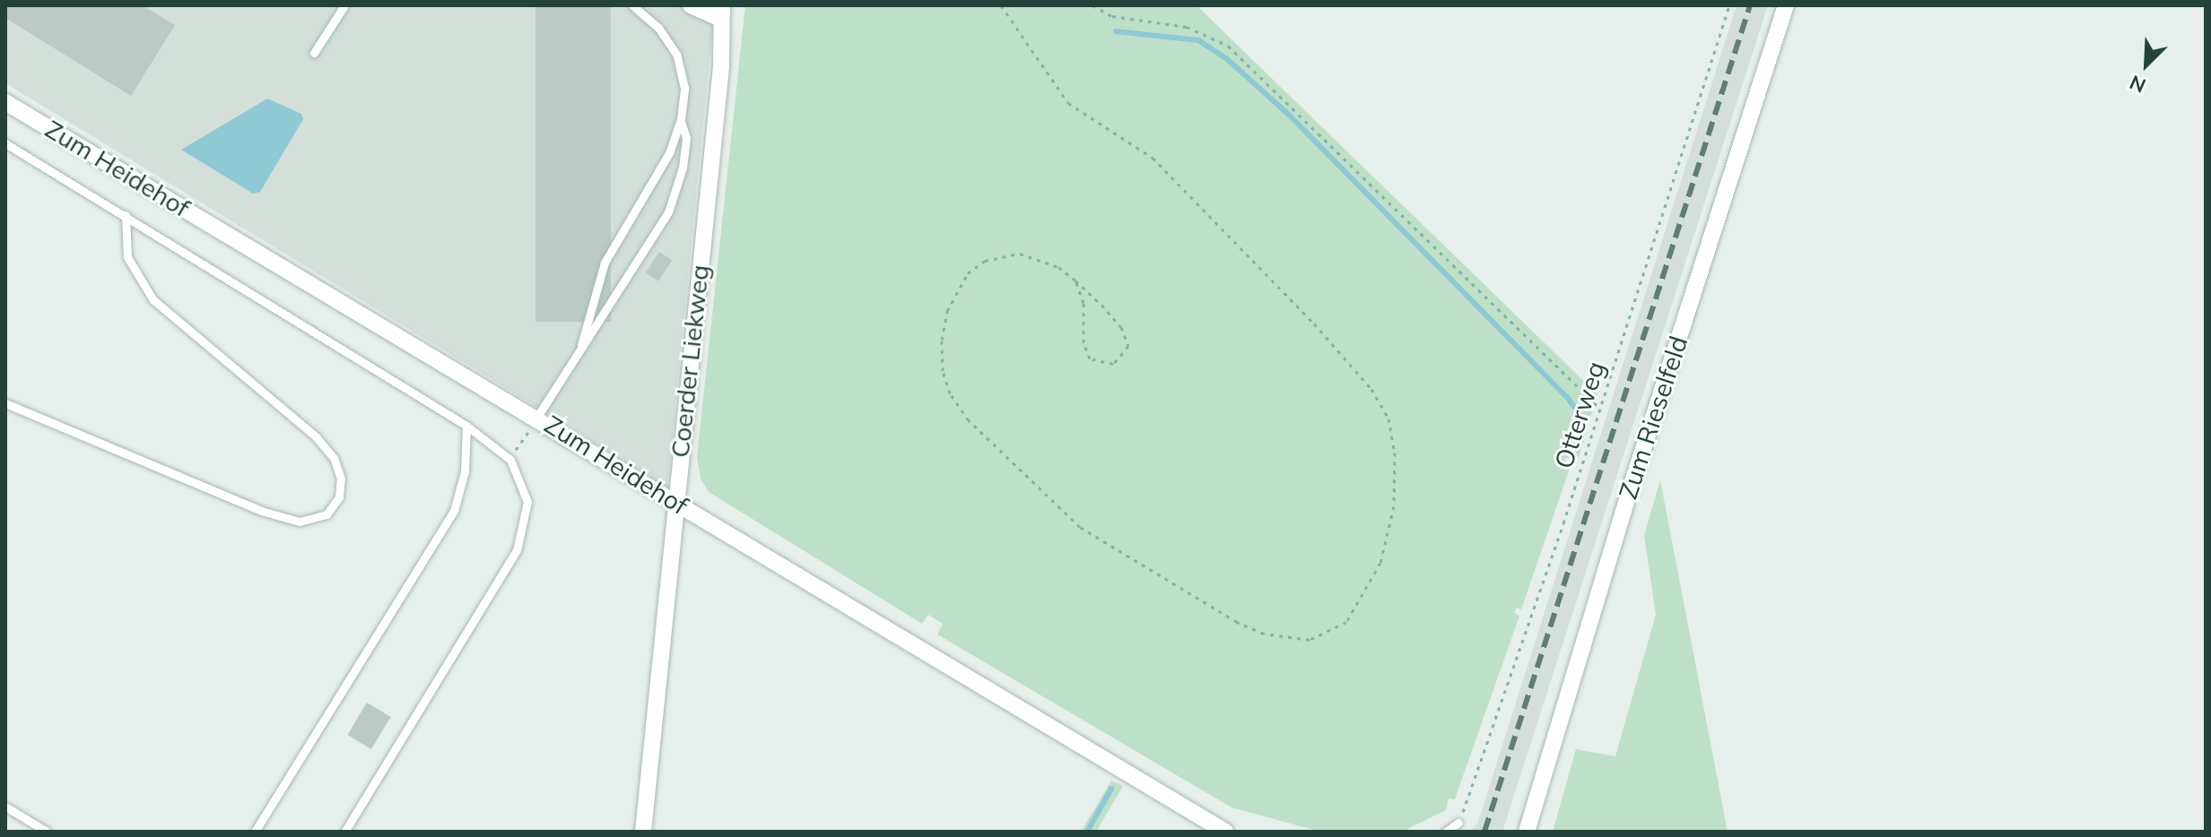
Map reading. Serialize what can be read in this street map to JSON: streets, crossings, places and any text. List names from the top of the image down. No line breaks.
{"streets":{"street":["Zum Heidehof","Coerder Liekweg","Zum Rieselfeld"],"path":["Otterweg"]},"crossings":[["Zum Heidehof","Coerder Liekweg"]],"north":"bottom left"}
